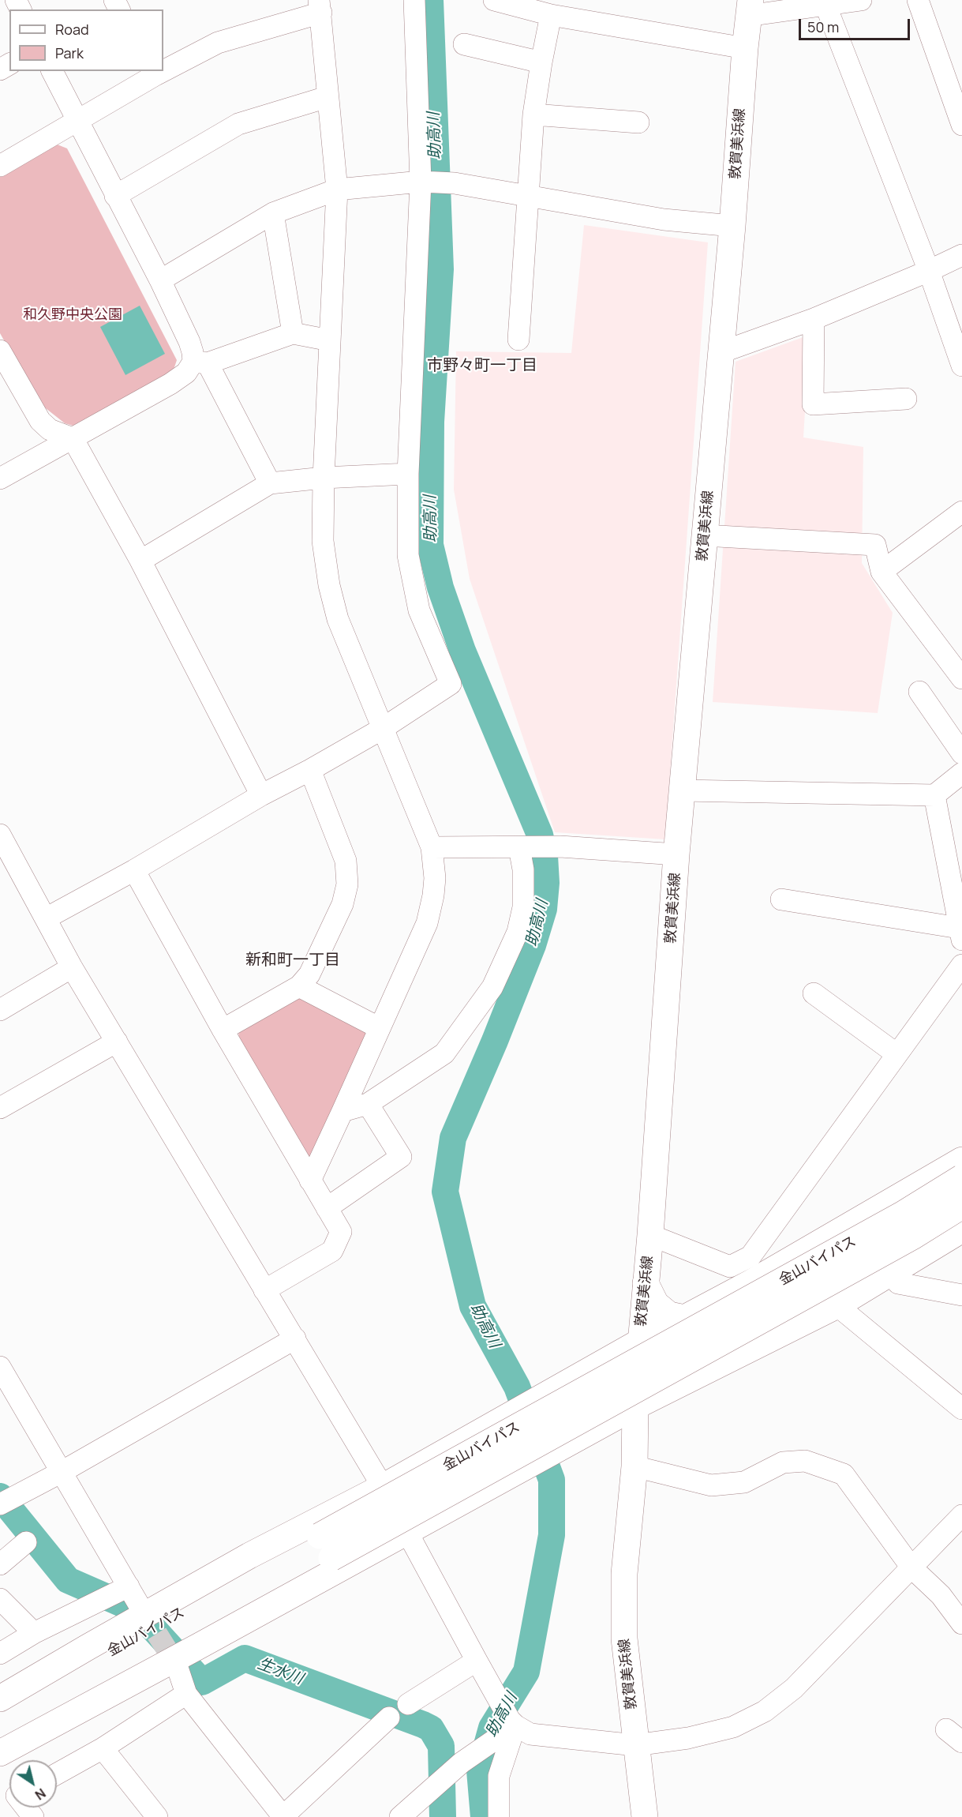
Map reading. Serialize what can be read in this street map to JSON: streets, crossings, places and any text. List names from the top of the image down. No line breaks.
{"streets":{"main road":["敦賀美浜線","金山バイパス"]},"districts":["市野々町一丁目","新和町一丁目"],"water":["助高川","生水川"],"parks":["和久野中央公園"],"legend":["Road","Park"],"scale_bar":"50 m","north":"bottom right"}
